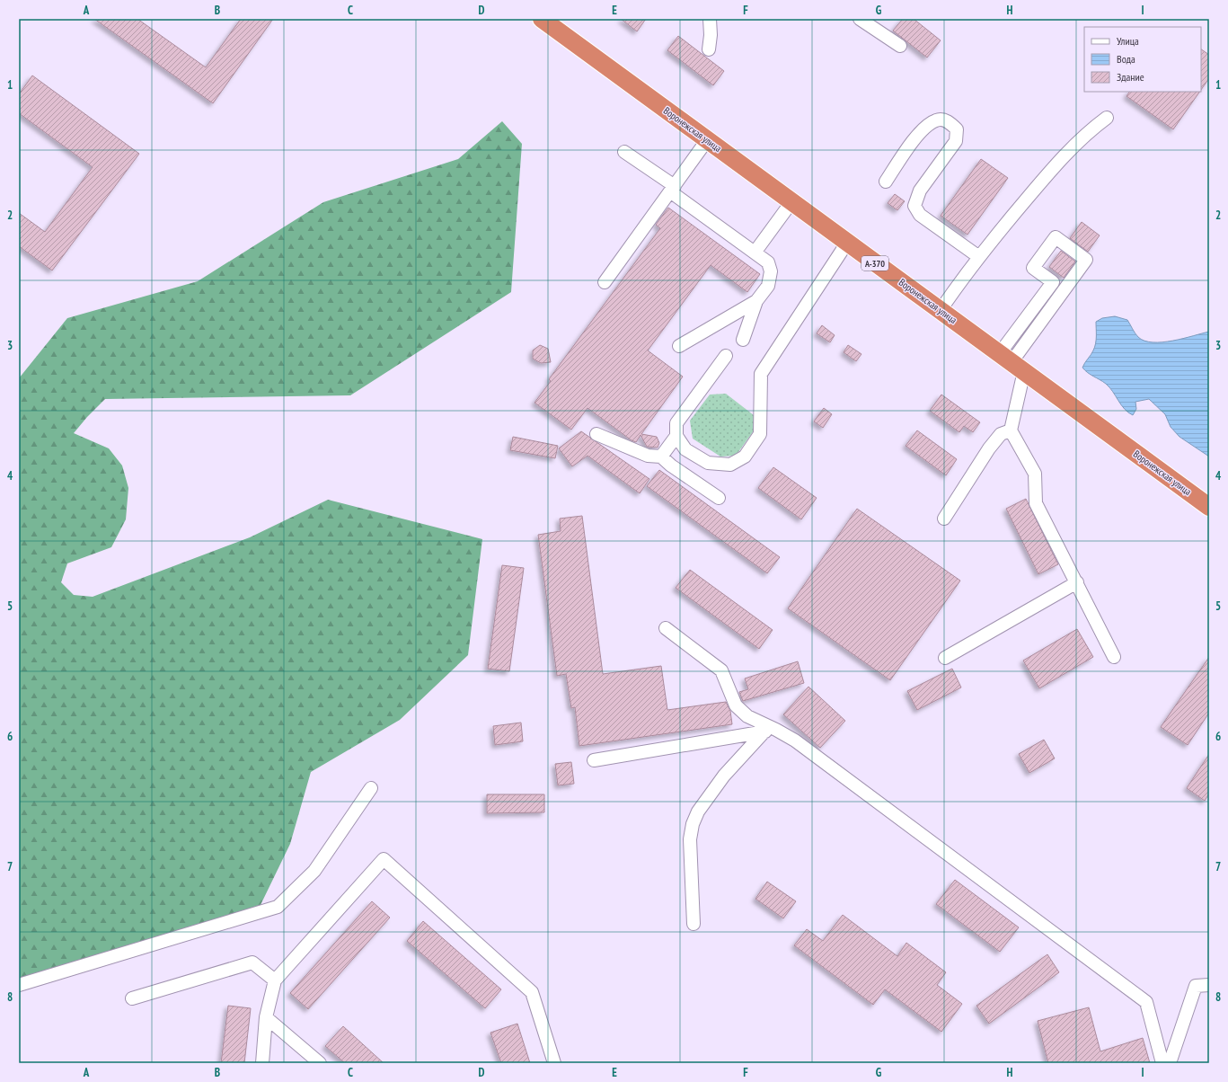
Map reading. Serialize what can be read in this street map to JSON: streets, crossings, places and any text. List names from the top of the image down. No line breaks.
{"streets":{"highway":["Воронежская улица","А-370"]},"legend":["Улица","Вода","Здание"],"grid":{"columns":["A","B","C","D","E","F","G","H","I"],"rows":["1","2","3","4","5","6","7","8"]}}
